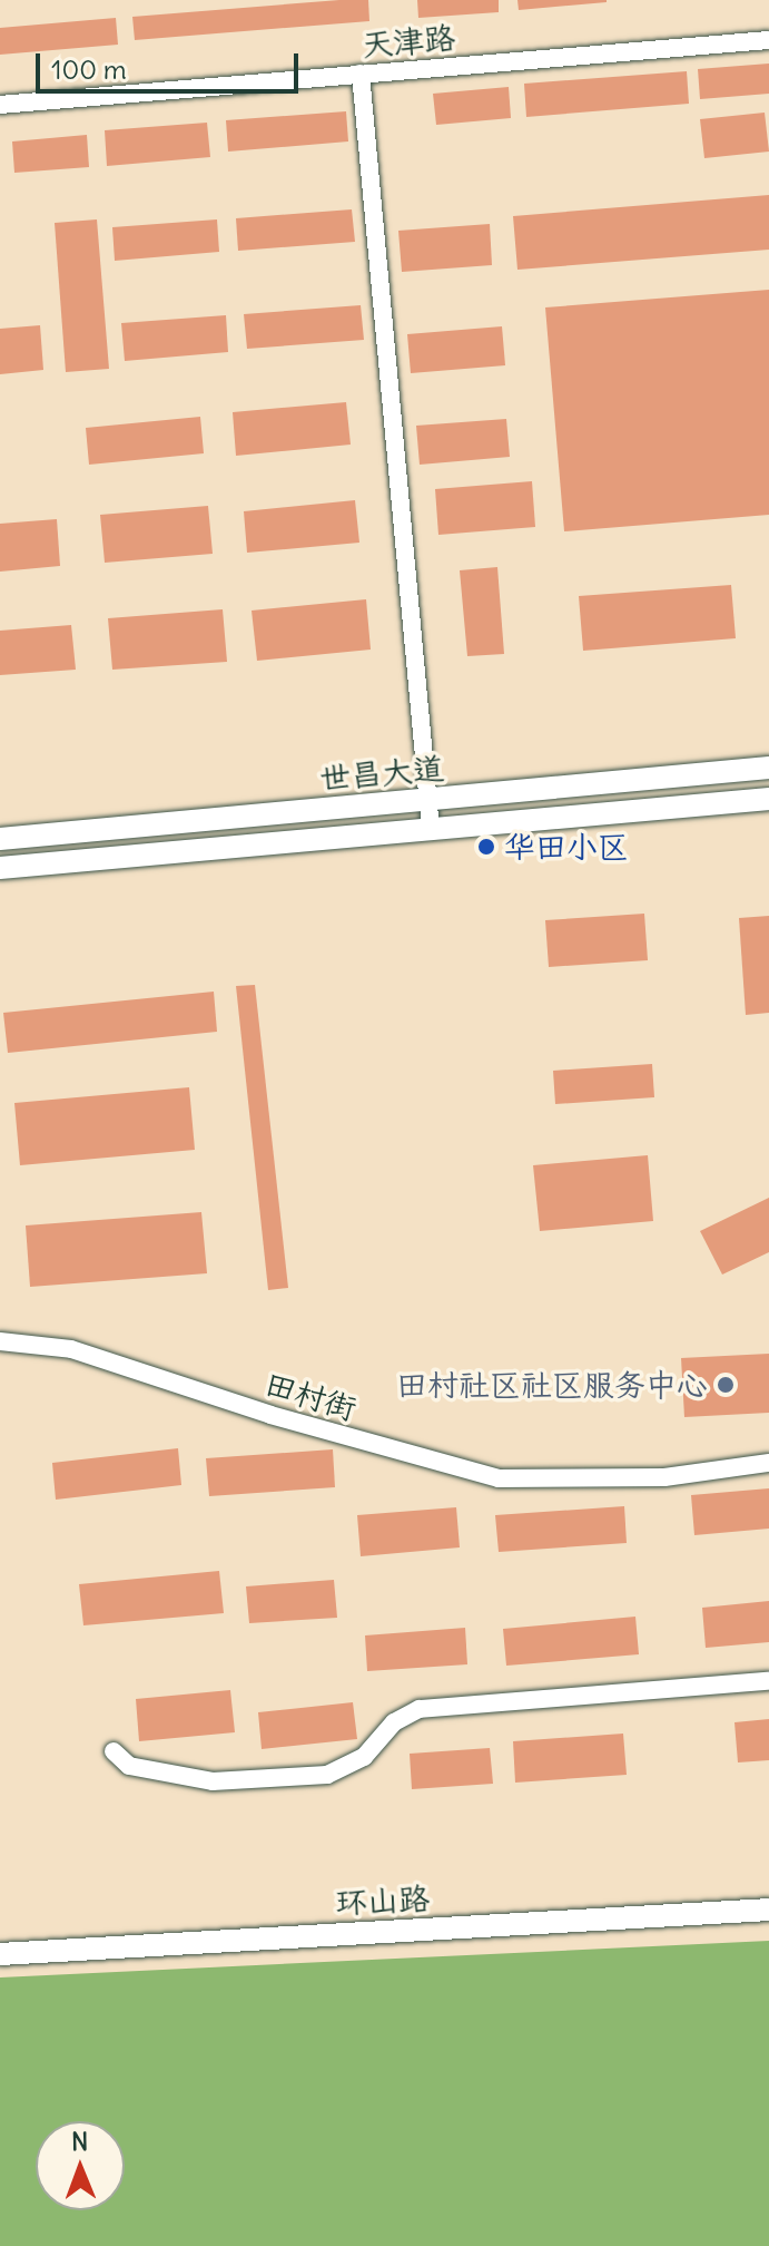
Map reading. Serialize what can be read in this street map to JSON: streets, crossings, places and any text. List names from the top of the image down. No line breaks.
{"streets":{"main road":["世昌大道","环山路"],"street":["天津路","田村街"]},"places":["华田小区","田村社区社区服务中心"],"scale_bar":"100 m","north":"top"}
